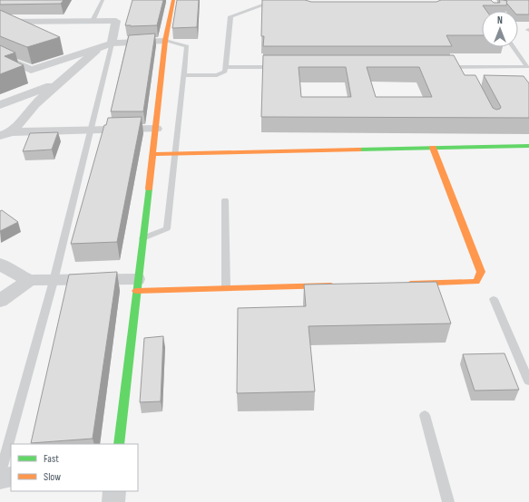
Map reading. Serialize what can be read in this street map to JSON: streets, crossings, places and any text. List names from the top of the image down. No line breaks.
{"legend":["Fast","Slow"],"north":"top"}
